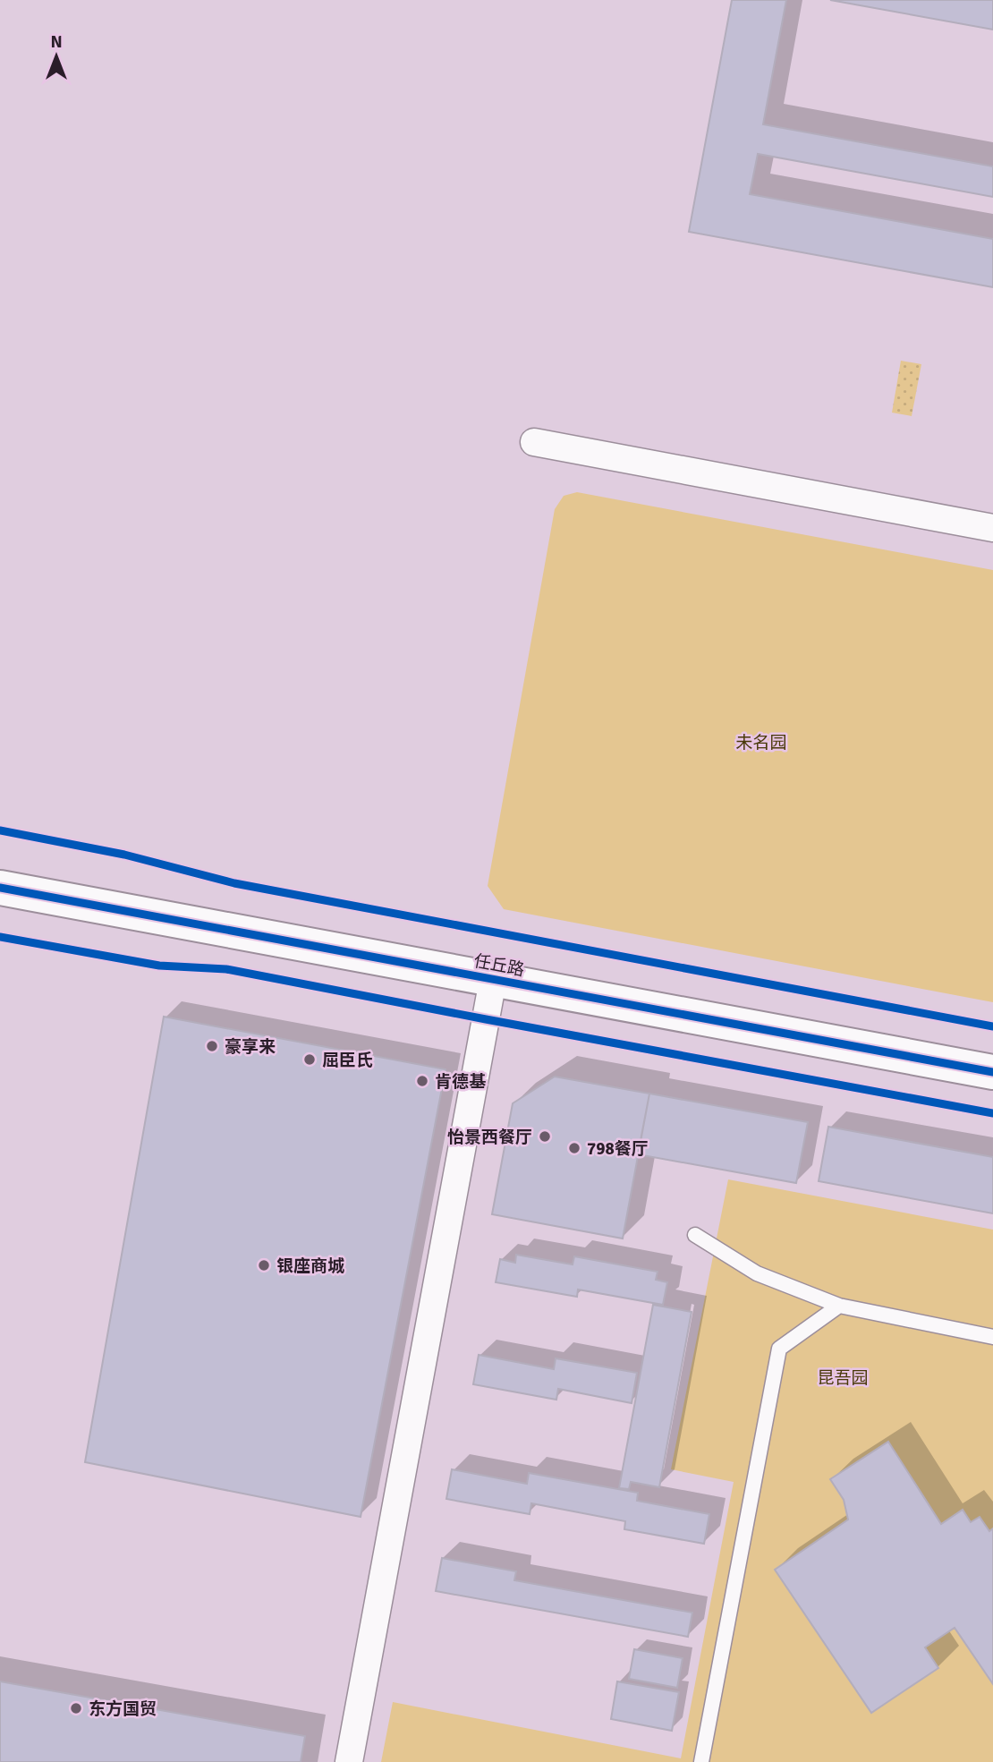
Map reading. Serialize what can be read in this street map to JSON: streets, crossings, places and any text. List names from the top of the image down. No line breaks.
{"streets":{"street":["任丘路"]},"parks":["未名园","昆吾园"],"places":["豪享来","屈臣氏","肯德基","怡景西餐厅","798餐厅","银座商城","东方国贸"],"north":"top"}
